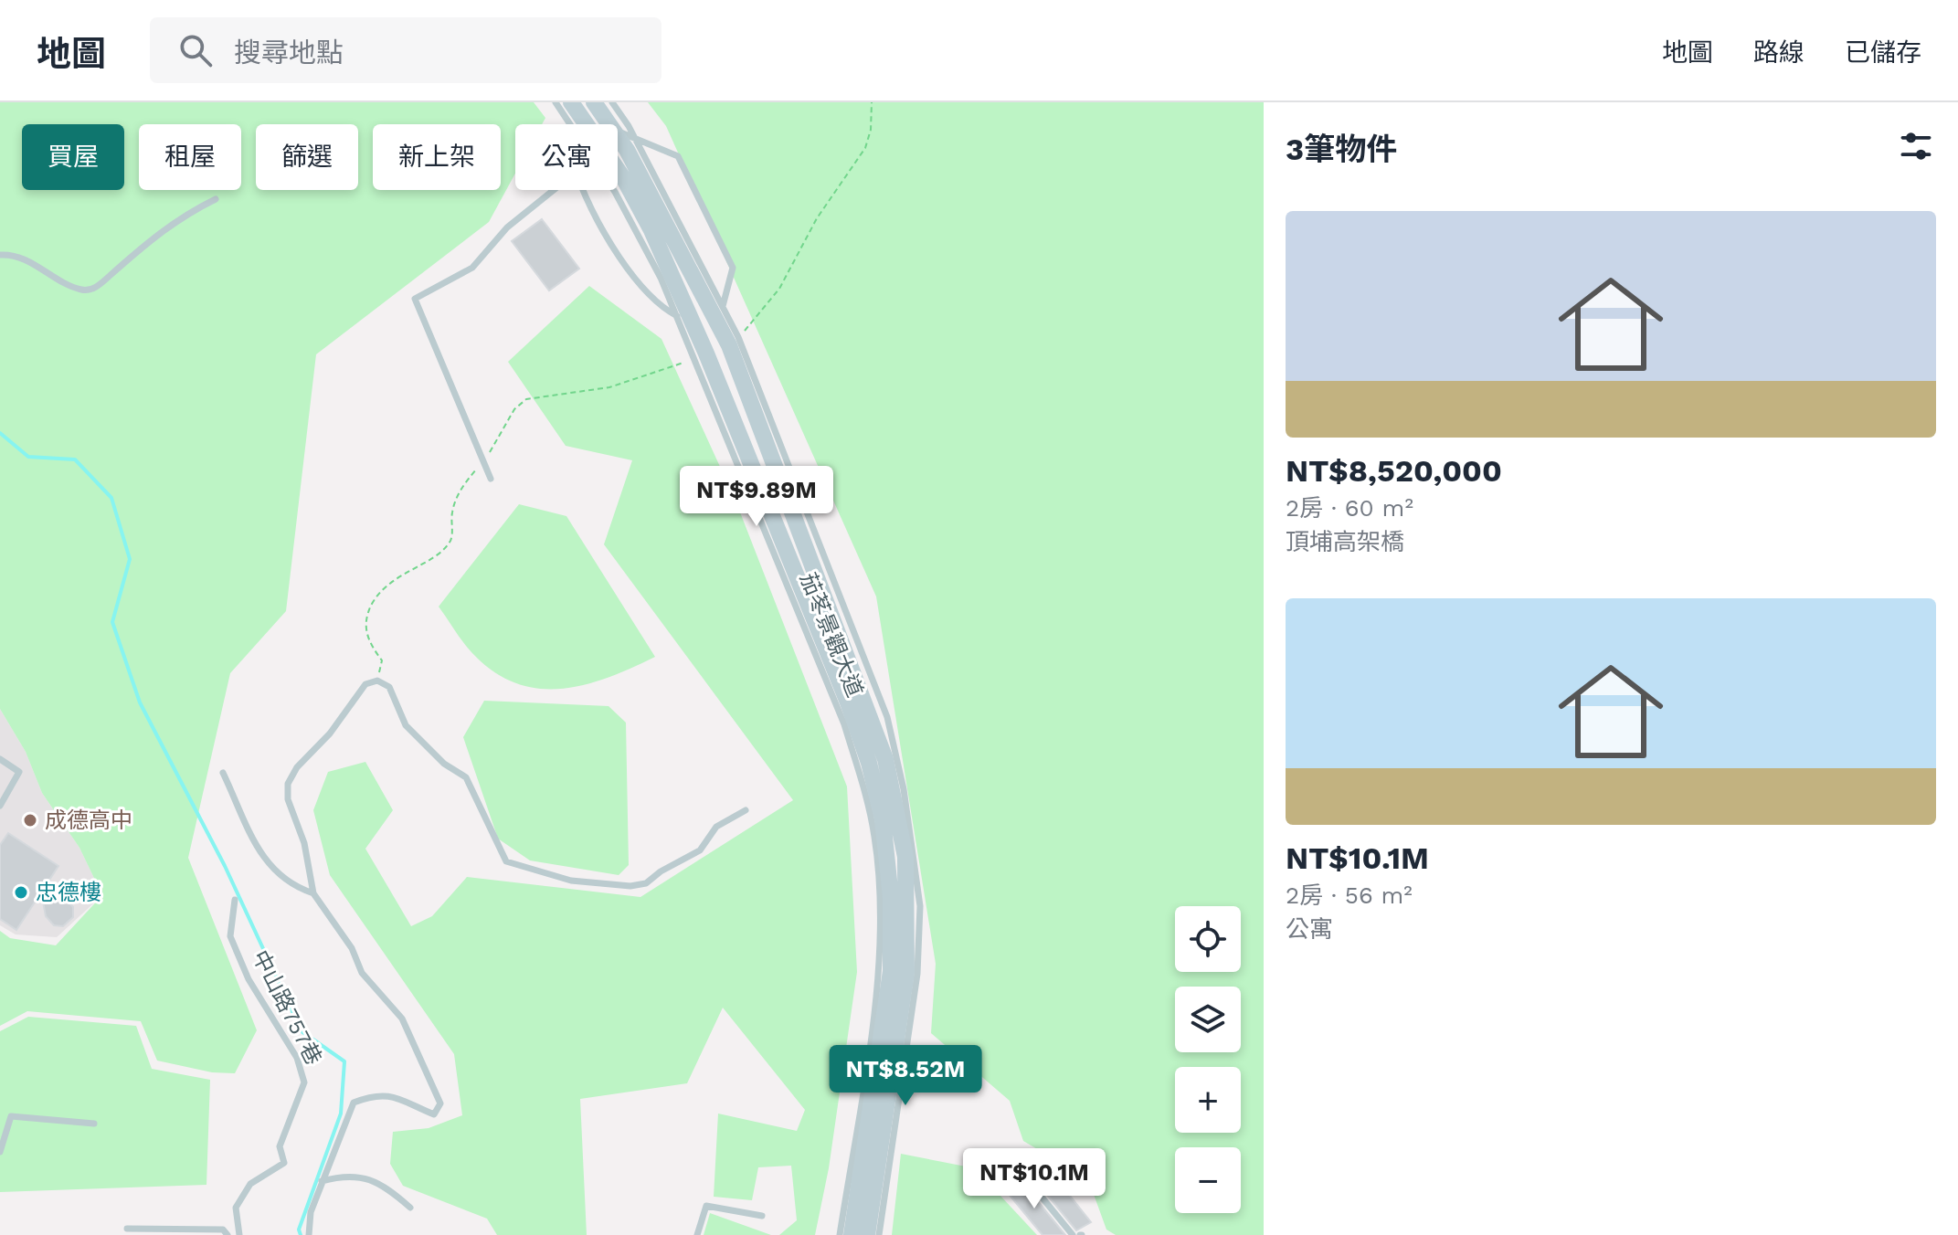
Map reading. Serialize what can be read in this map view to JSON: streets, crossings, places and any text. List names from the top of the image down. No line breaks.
{"streets":{"street":["茄苳景觀大道"],"lane":["中山路757巷"]},"places":["成德高中","忠德樓"],"page":{"header":"地圖","search":"搜尋地點","nav":["地圖","路線","已儲存"],"heading":"3筆物件","chip":["買屋","租屋","篩選","新上架","公寓"],"list":[{"name":"NT$8,520,000","note":"2房 · 60 m² · 頂埔高架橋"},{"name":"NT$10.1M","note":"2房 · 56 m² · 公寓"}],"price":["NT$9.89M","NT$8.52M","NT$10.1M"],"map_buttons":["+","−"]}}
